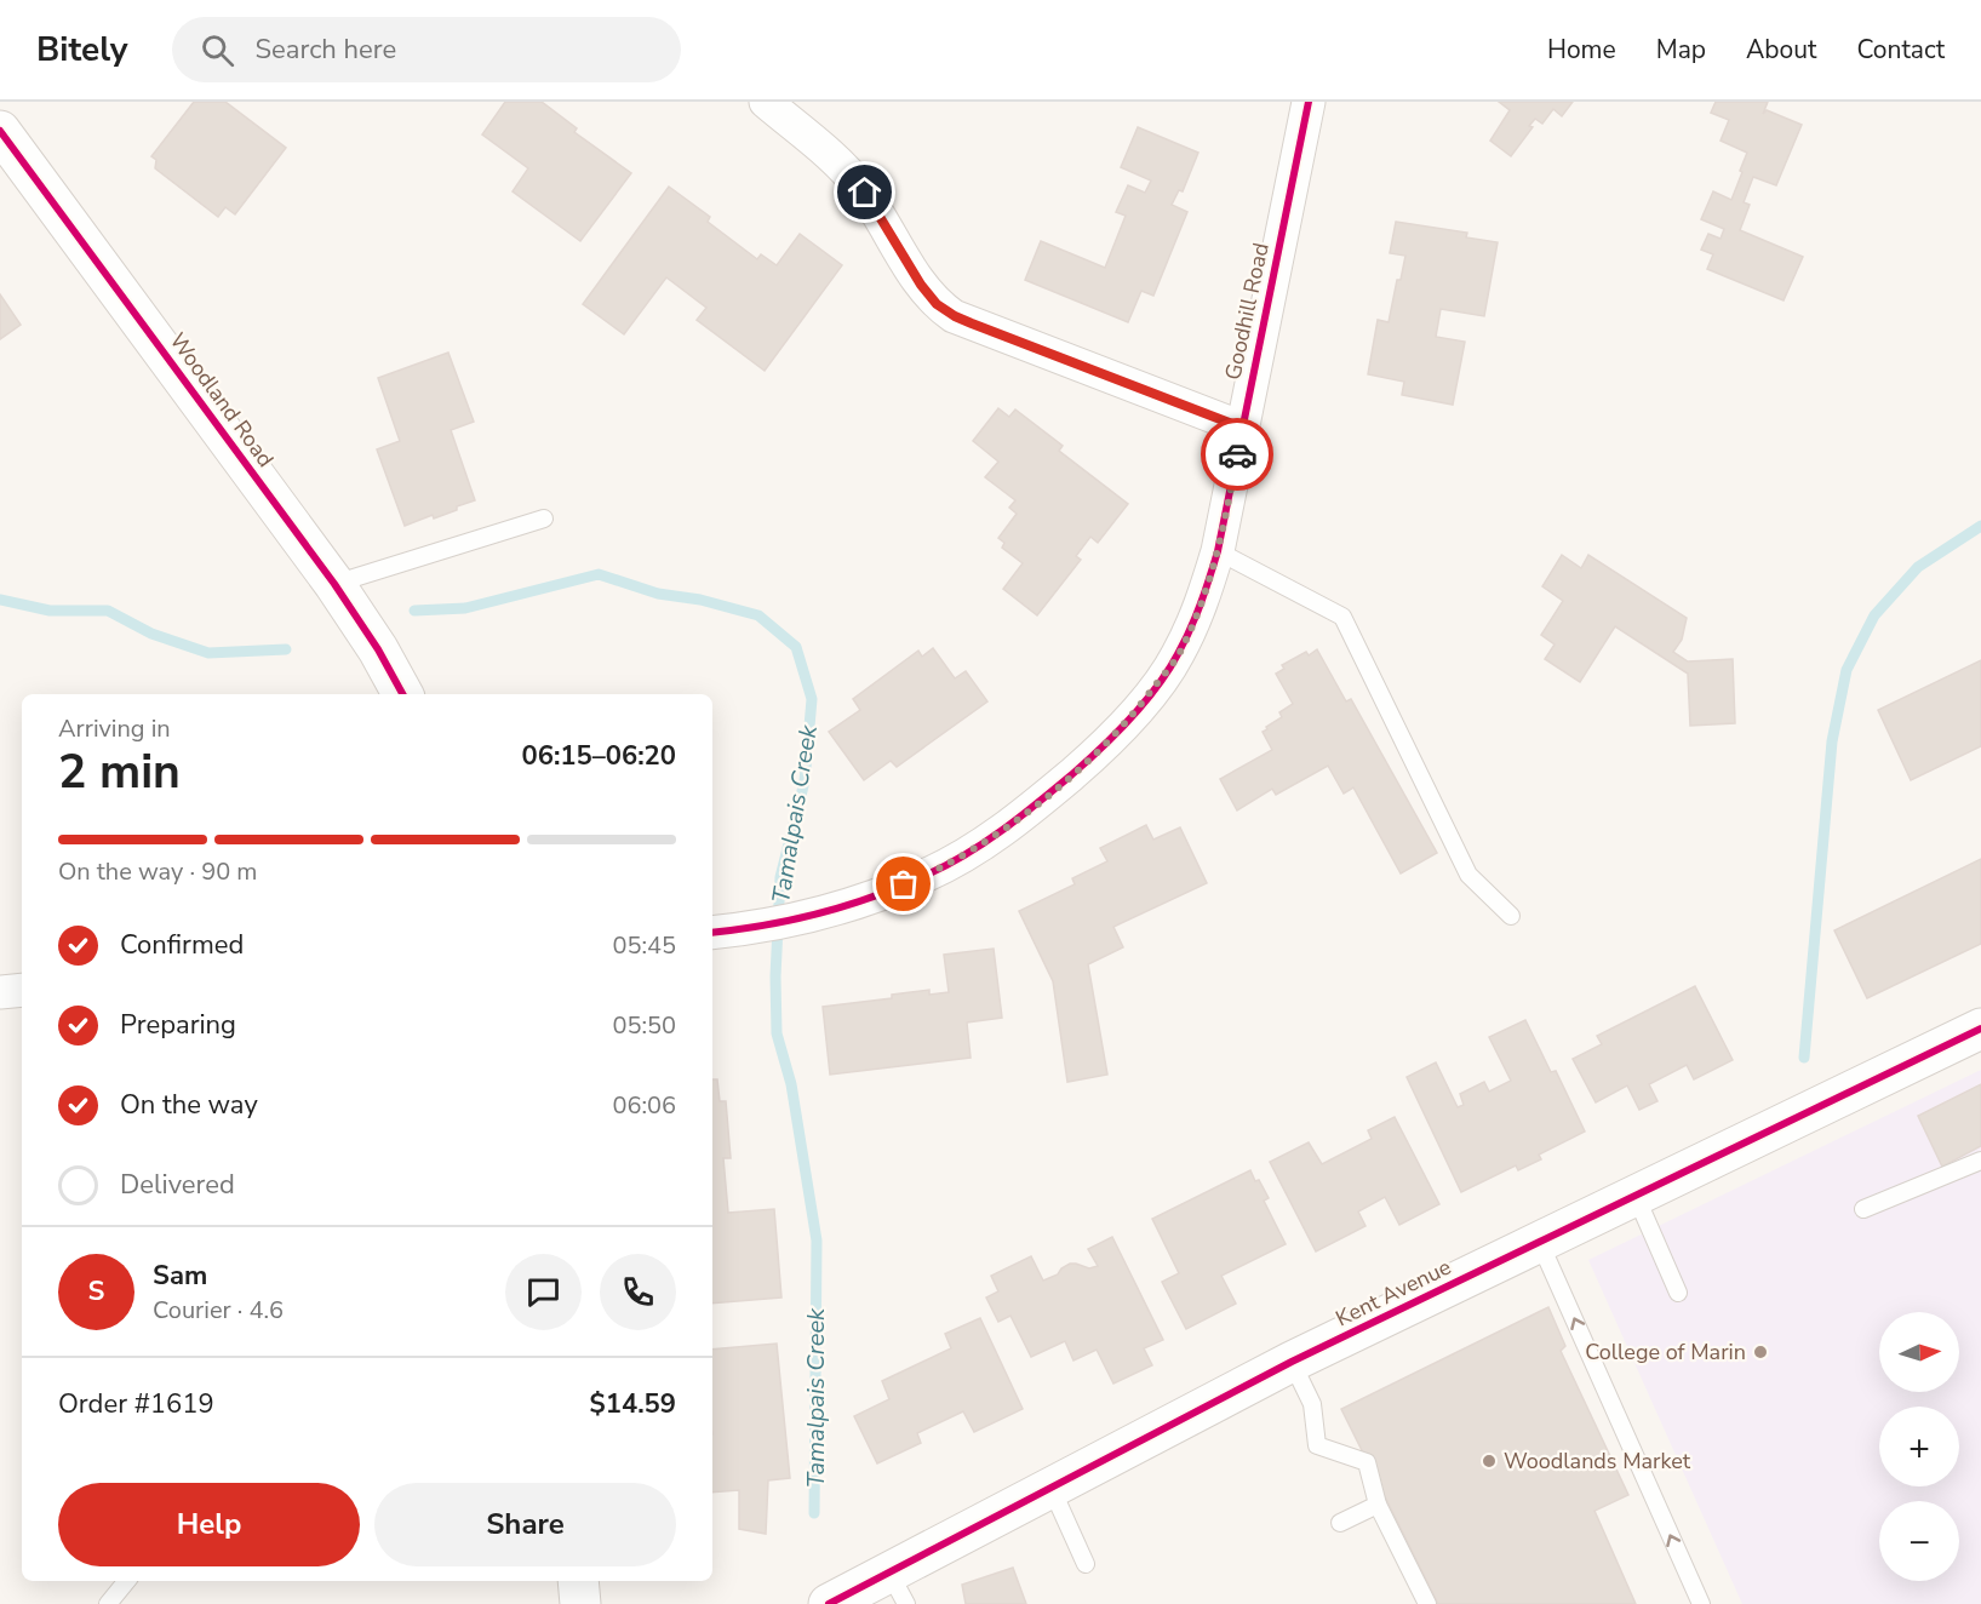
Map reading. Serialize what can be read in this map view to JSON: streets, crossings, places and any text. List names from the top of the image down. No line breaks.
{"streets":{"street":["Goodhill Road","Woodland Road","Kent Avenue"]},"water":["Tamalpais Creek"],"places":["College of Marin","Woodlands Market"],"north":"right","page":{"header":"Bitely","search":"Search here","nav":["Home","Map","About","Contact"],"heading":["2 min","Arriving in","06:15–06:20"],"panel":["Sam","Courier · 4.6","Order #1619","$14.59"],"bar":"On the way · 90 m","list":[["Confirmed","05:45"],["Preparing","05:50"],["On the way","06:06"],"Delivered"],"round":"S","map_buttons":["+","−"],"buttons":["Help","Share"]}}
